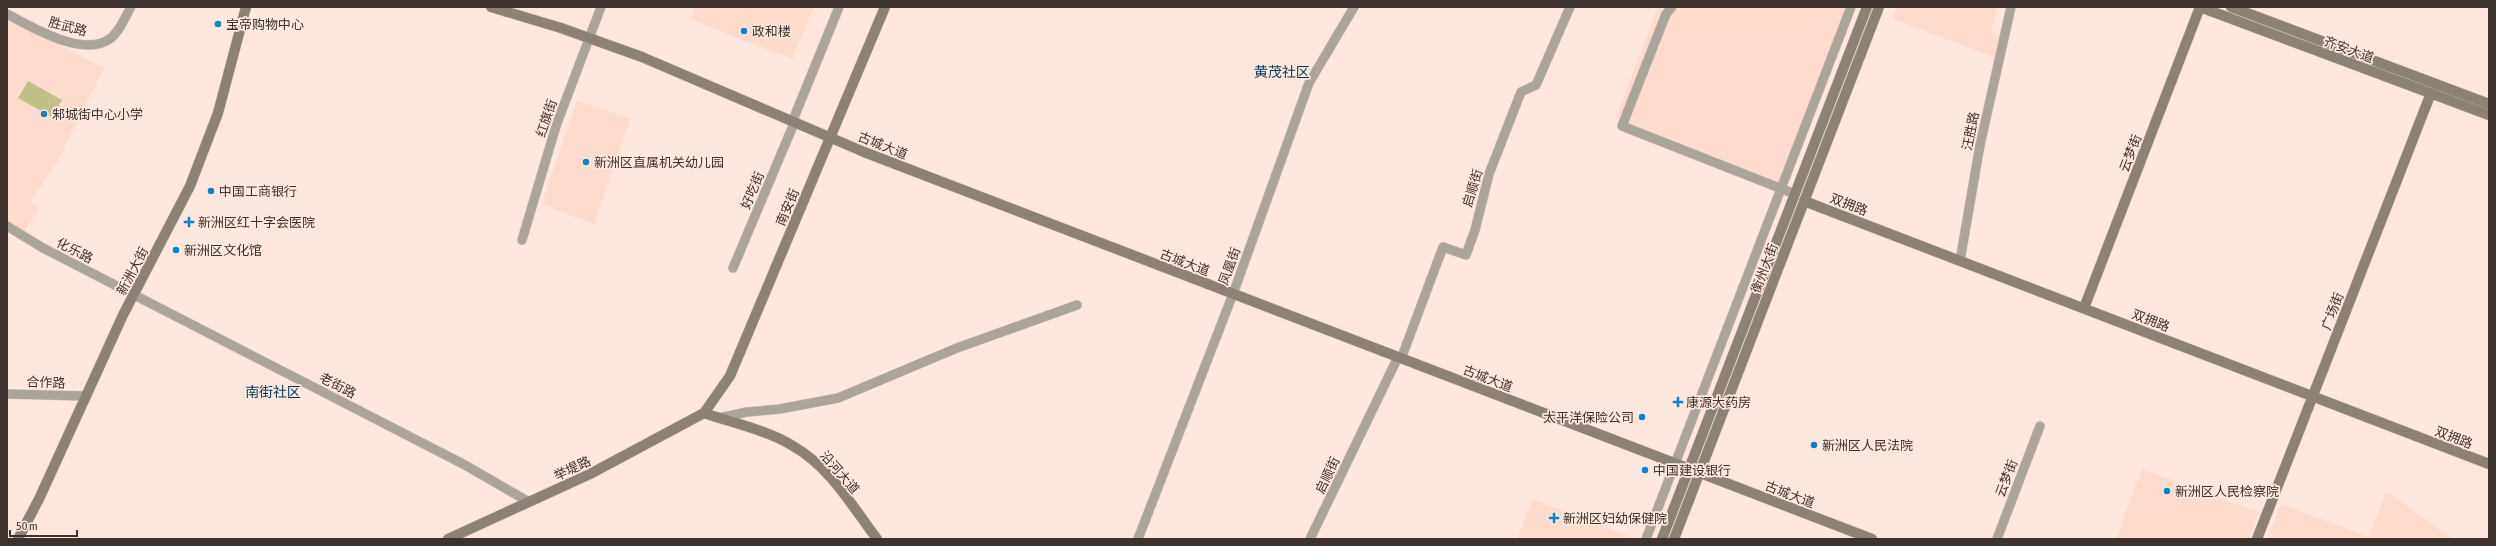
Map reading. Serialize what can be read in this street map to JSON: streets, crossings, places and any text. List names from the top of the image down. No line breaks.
{"streets":{"main road":["齐安大道","古城大道","云梦街","双拥路","南安街","衡州大街","新洲大街","广场街","举堤路","沿河大道"],"street":["胜武路","红旗街","汪胜路","启顺街","好吃街","化乐路","凤凰街","合作路","老街路"]},"crossings":[["齐安大道","云梦街"],["齐安大道","广场街"],["红旗街","古城大道"],["汪胜路","双拥路"],["古城大道","启顺街"],["古城大道","好吃街"],["古城大道","南安街"],["古城大道","凤凰街"],["古城大道","衡州大街"],["云梦街","双拥路"],["双拥路","衡州大街"],["双拥路","广场街"],["南安街","举堤路"],["南安街","沿河大道"],["化乐路","新洲大街"],["化乐路","老街路"],["新洲大街","合作路"],["新洲大街","老街路"],["老街路","举堤路"],["举堤路","沿河大道"]],"districts":["黄茂社区","南街社区"],"places":{"other":["宝帝购物中心","政和楼","邾城街中心小学","新洲区直属机关幼儿园","中国工商银行","新洲区文化馆","太平洋保险公司","新洲区人民法院","中国建设银行","新洲区人民检察院"],"health":["新洲区红十字会医院","康源大药房","新洲区妇幼保健院"]},"scale_bar":"50 m"}
